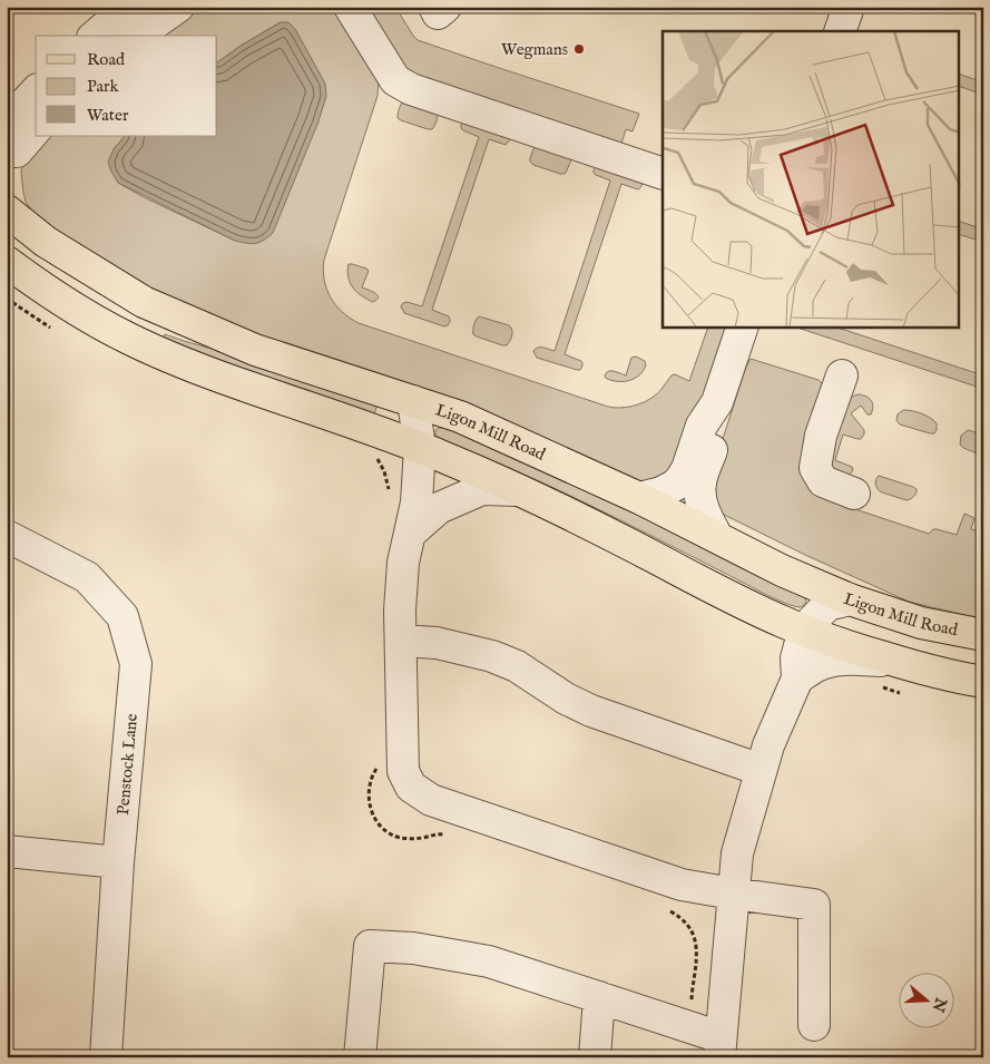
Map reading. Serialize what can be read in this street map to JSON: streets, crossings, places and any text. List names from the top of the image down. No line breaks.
{"streets":{"main road":["Ligon Mill Road"],"street":["Penstock Lane"]},"places":["Wegmans"],"legend":["Road","Park","Water"],"north":"right"}
